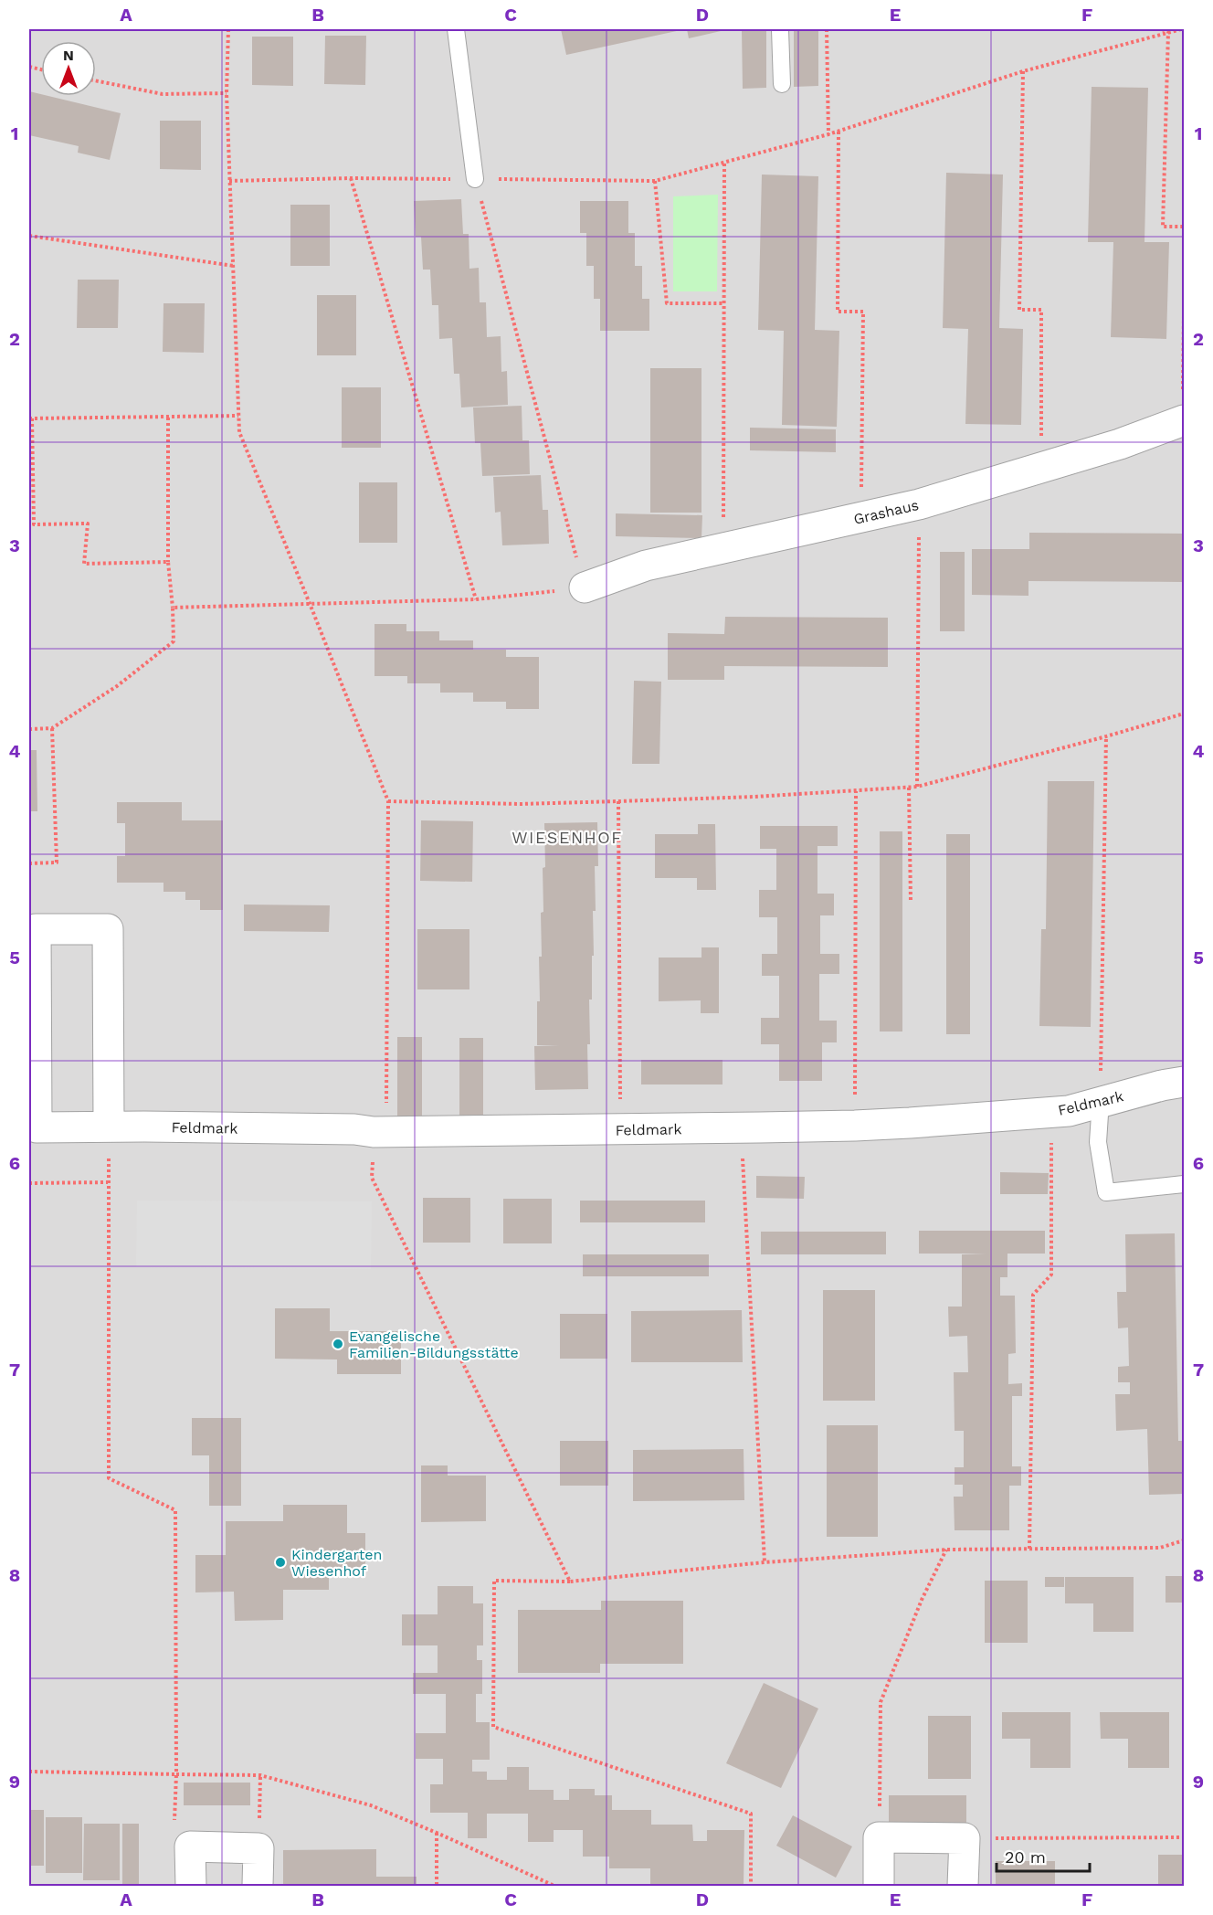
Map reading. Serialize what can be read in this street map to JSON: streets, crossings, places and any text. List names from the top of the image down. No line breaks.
{"streets":{"street":["Grashaus","Feldmark"]},"districts":["WIESENHOF"],"places":["Evangelische Familien-Bildungsstätte","Kindergarten Wiesenhof"],"scale_bar":"20 m","north":"top","grid":{"columns":["A","B","C","D","E","F"],"rows":["1","2","3","4","5","6","7","8","9"]}}
